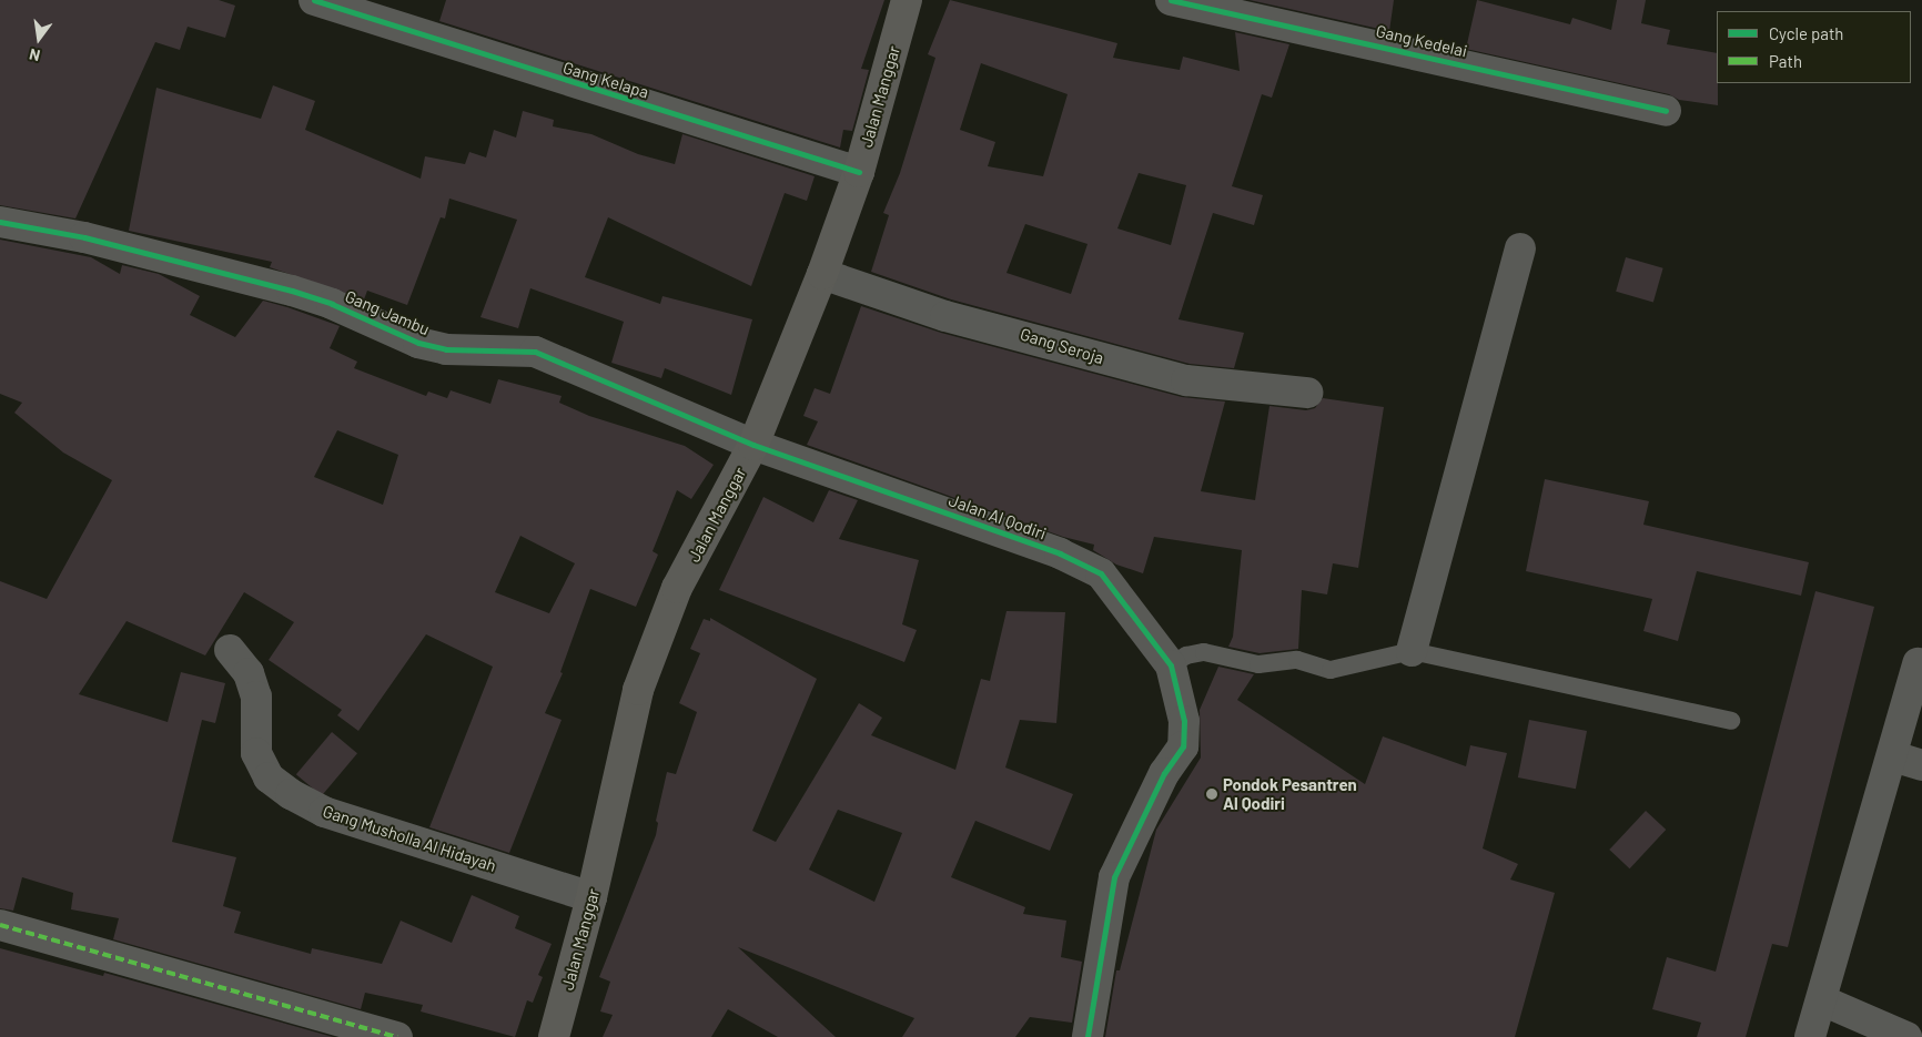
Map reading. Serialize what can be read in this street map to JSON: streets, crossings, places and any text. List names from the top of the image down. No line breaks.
{"streets":{"main road":["Jalan Manggar"],"street":["Gang Kedelai","Gang Kelapa","Gang Jambu","Gang Seroja","Jalan Al Qodiri","Gang Musholla Al Hidayah"]},"crossings":[["Gang Kelapa","Jalan Manggar"],["Jalan Manggar","Gang Jambu"],["Jalan Manggar","Gang Seroja"],["Jalan Manggar","Jalan Al Qodiri"],["Jalan Manggar","Gang Musholla Al Hidayah"],["Gang Jambu","Jalan Al Qodiri"]],"places":["Pondok Pesantren Al Qodiri"],"legend":["Cycle path","Path"],"north":"bottom"}
